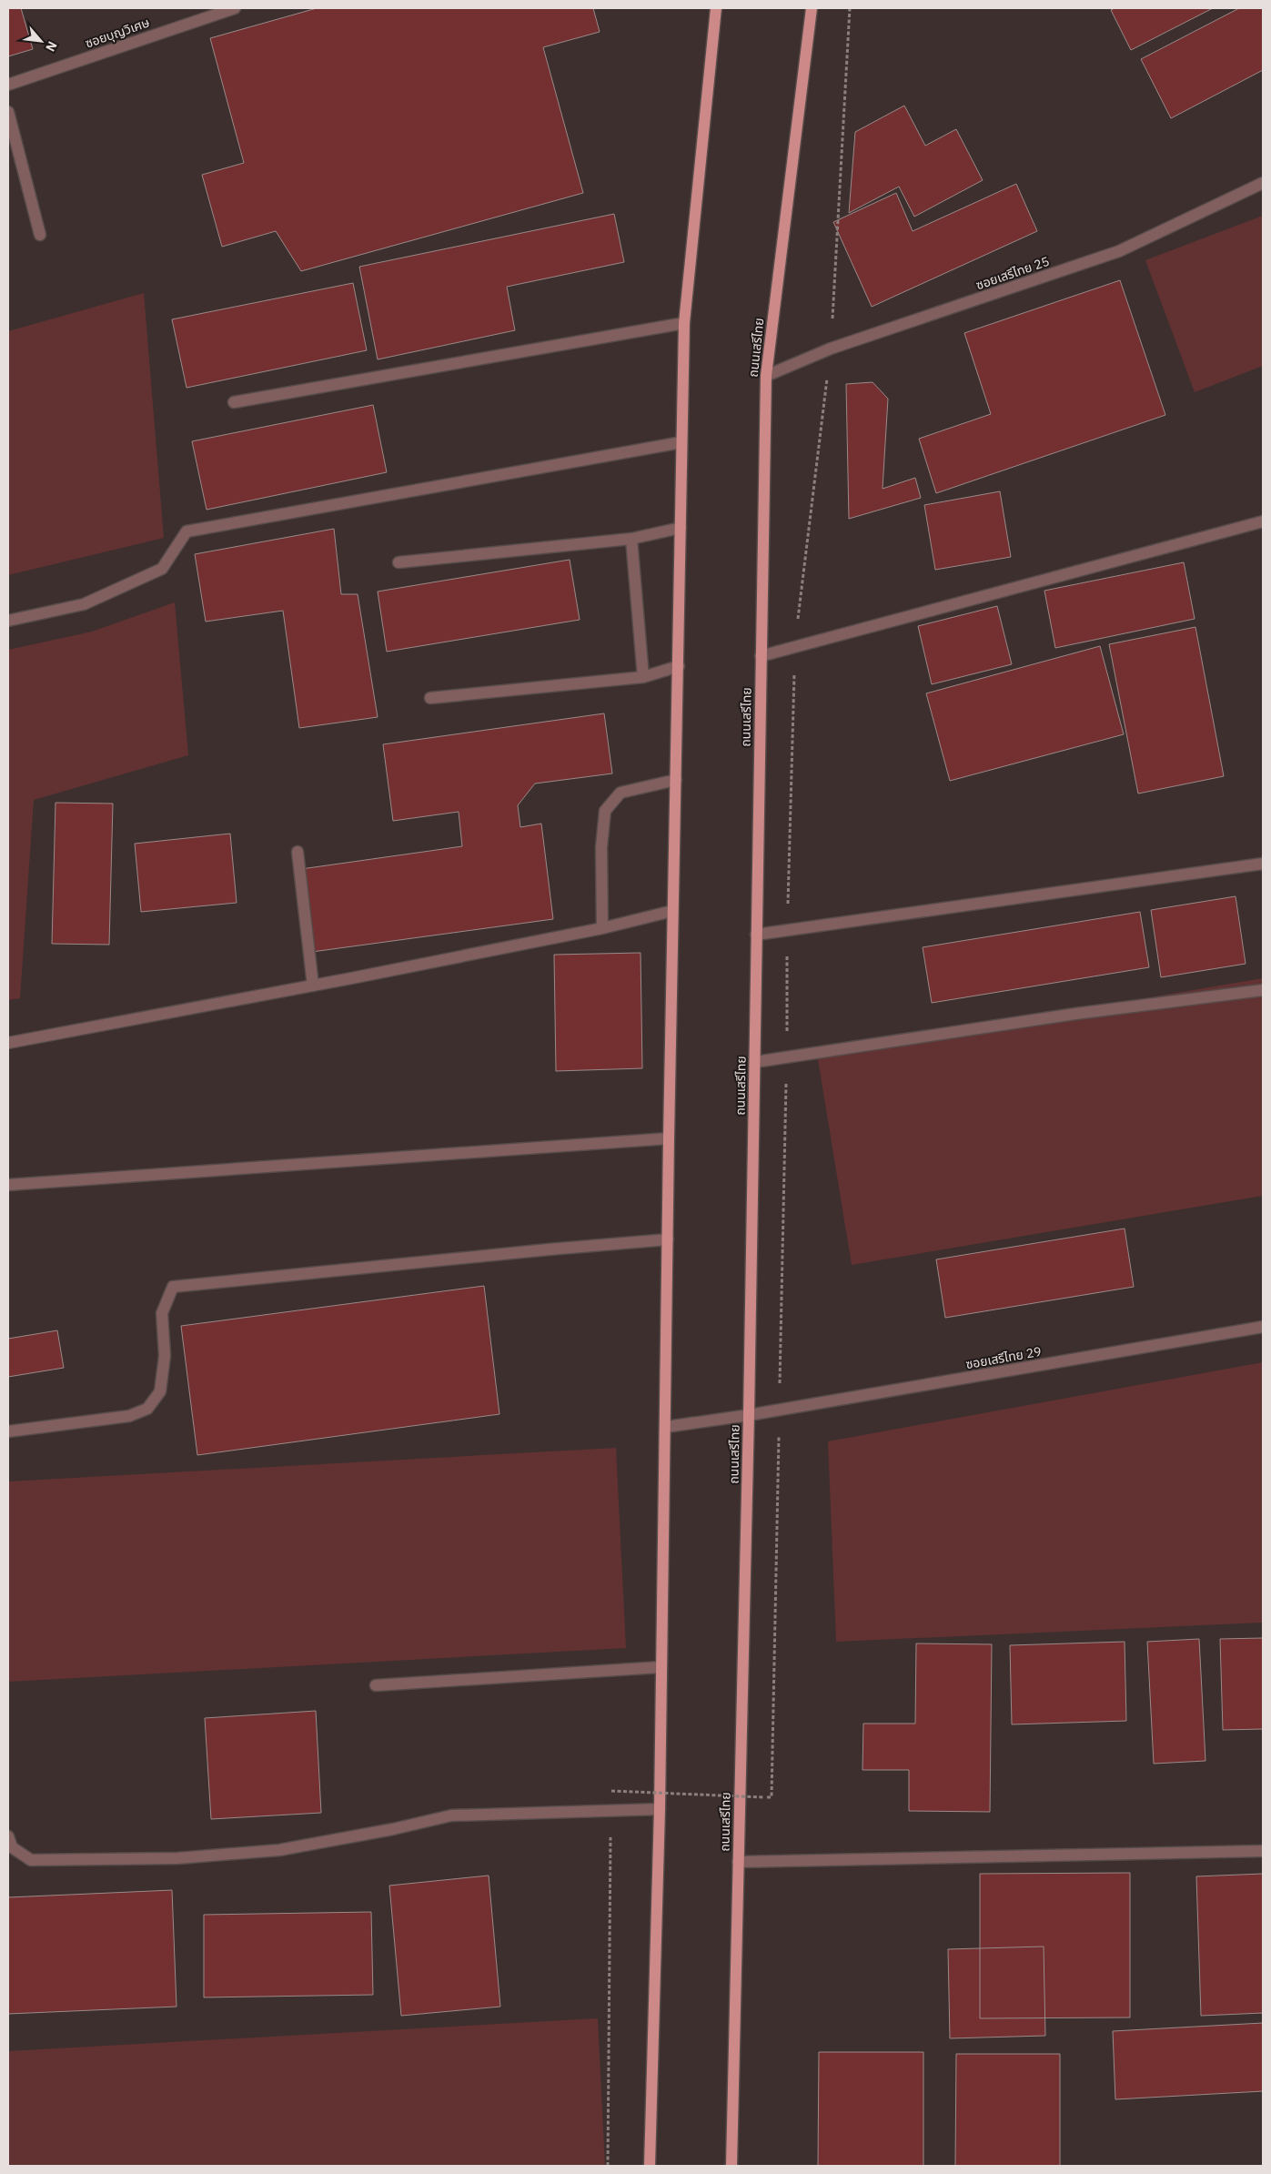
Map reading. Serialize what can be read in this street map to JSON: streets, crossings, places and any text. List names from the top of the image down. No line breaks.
{"streets":{"main road":["ถนนเสรีไทย"],"street":["ซอยบุญวิเศษ","ซอยเสรีไทย 25","ซอยเสรีไทย 29"]},"crossings":[["ซอยเสรีไทย 25","ถนนเสรีไทย"],["ถนนเสรีไทย","ซอยเสรีไทย 29"]],"north":"bottom right"}
